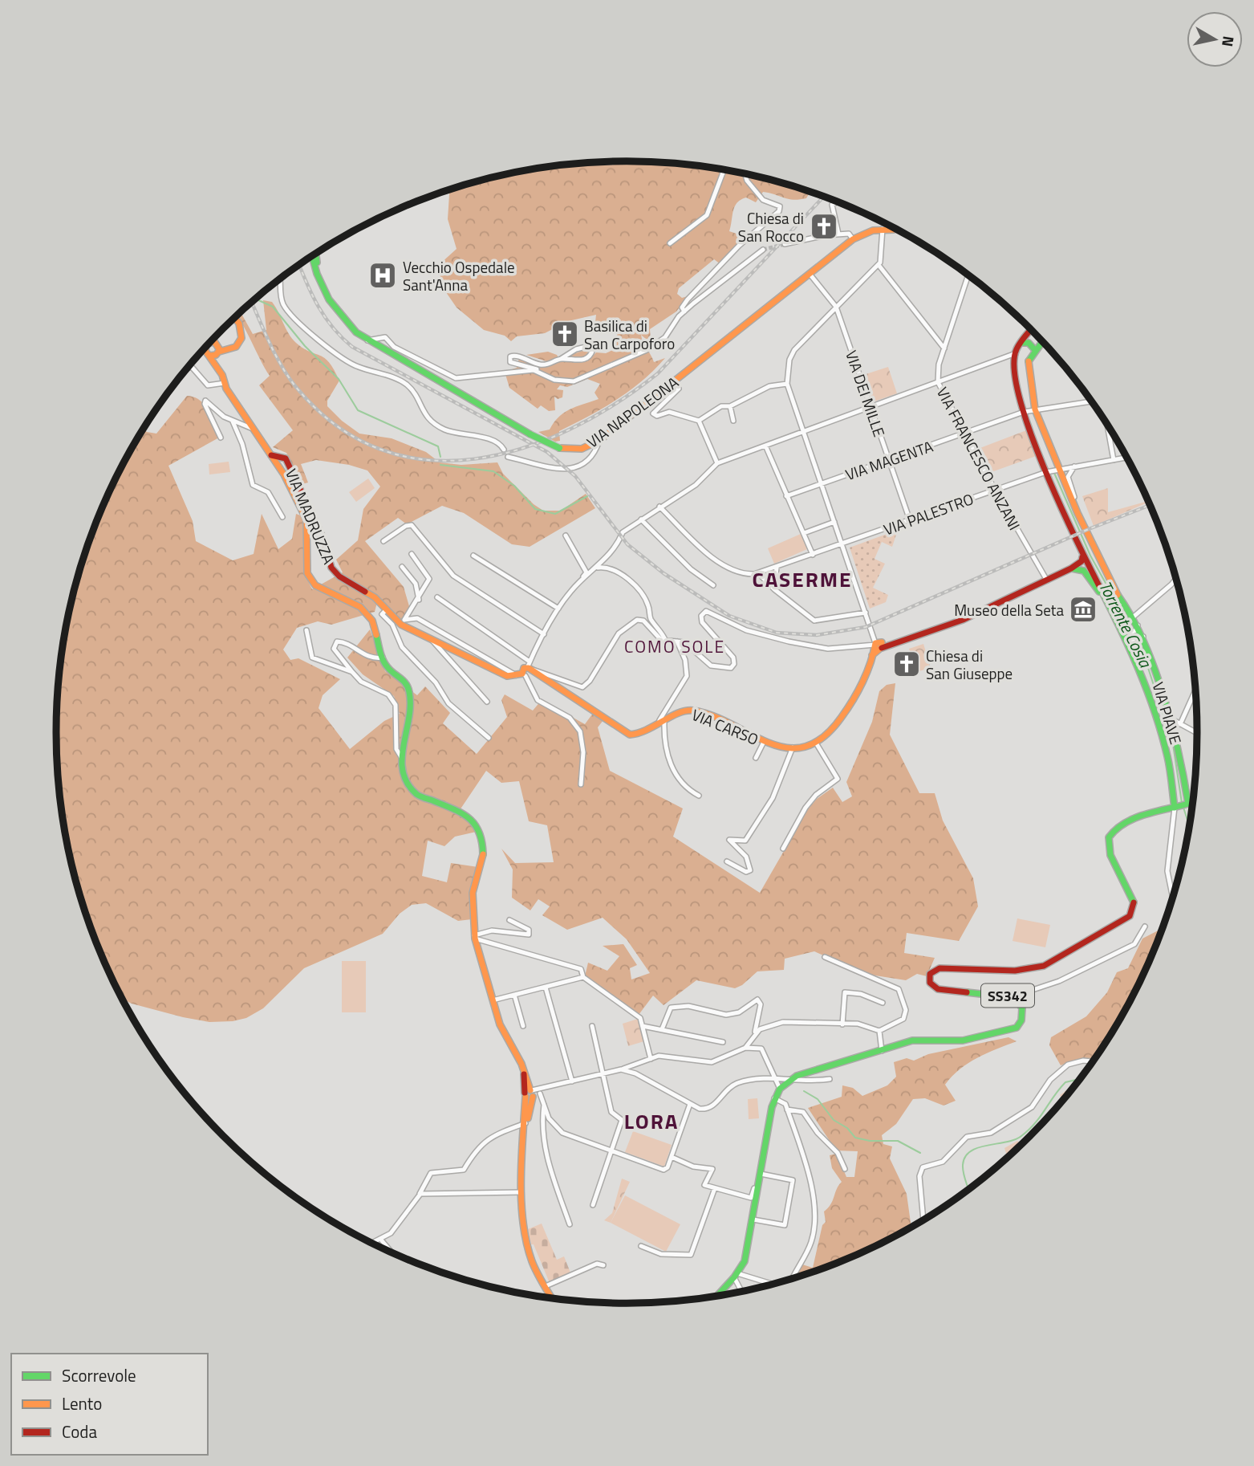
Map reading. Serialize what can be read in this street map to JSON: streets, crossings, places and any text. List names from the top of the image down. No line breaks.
{"streets":{"main road":["VIA NAPOLEONA","VIA MADRUZZA","VIA PIAVE","VIA CARSO","SS342"],"street":["VIA DEI MILLE","VIA FRANCESCO ANZANI","VIA MAGENTA","VIA PALESTRO"]},"crossings":[["VIA DEI MILLE","VIA NAPOLEONA"],["VIA DEI MILLE","VIA MAGENTA"],["VIA DEI MILLE","VIA PALESTRO"],["VIA FRANCESCO ANZANI","VIA MAGENTA"],["VIA FRANCESCO ANZANI","VIA PALESTRO"],["VIA MAGENTA","VIA PIAVE"],["VIA PALESTRO","VIA PIAVE"],["VIA MADRUZZA","VIA CARSO"],["VIA PIAVE","SS342"]],"districts":["CASERME","COMO SOLE","LORA"],"water":["Torrente Cosia"],"places":{"church":["Chiesa di San Rocco","Basilica di San Carpoforo","Chiesa di San Giuseppe"],"hospital":["Vecchio Ospedale Sant'Anna"],"museum":["Museo della Seta"]},"legend":["Scorrevole","Lento","Coda"],"north":"right"}
